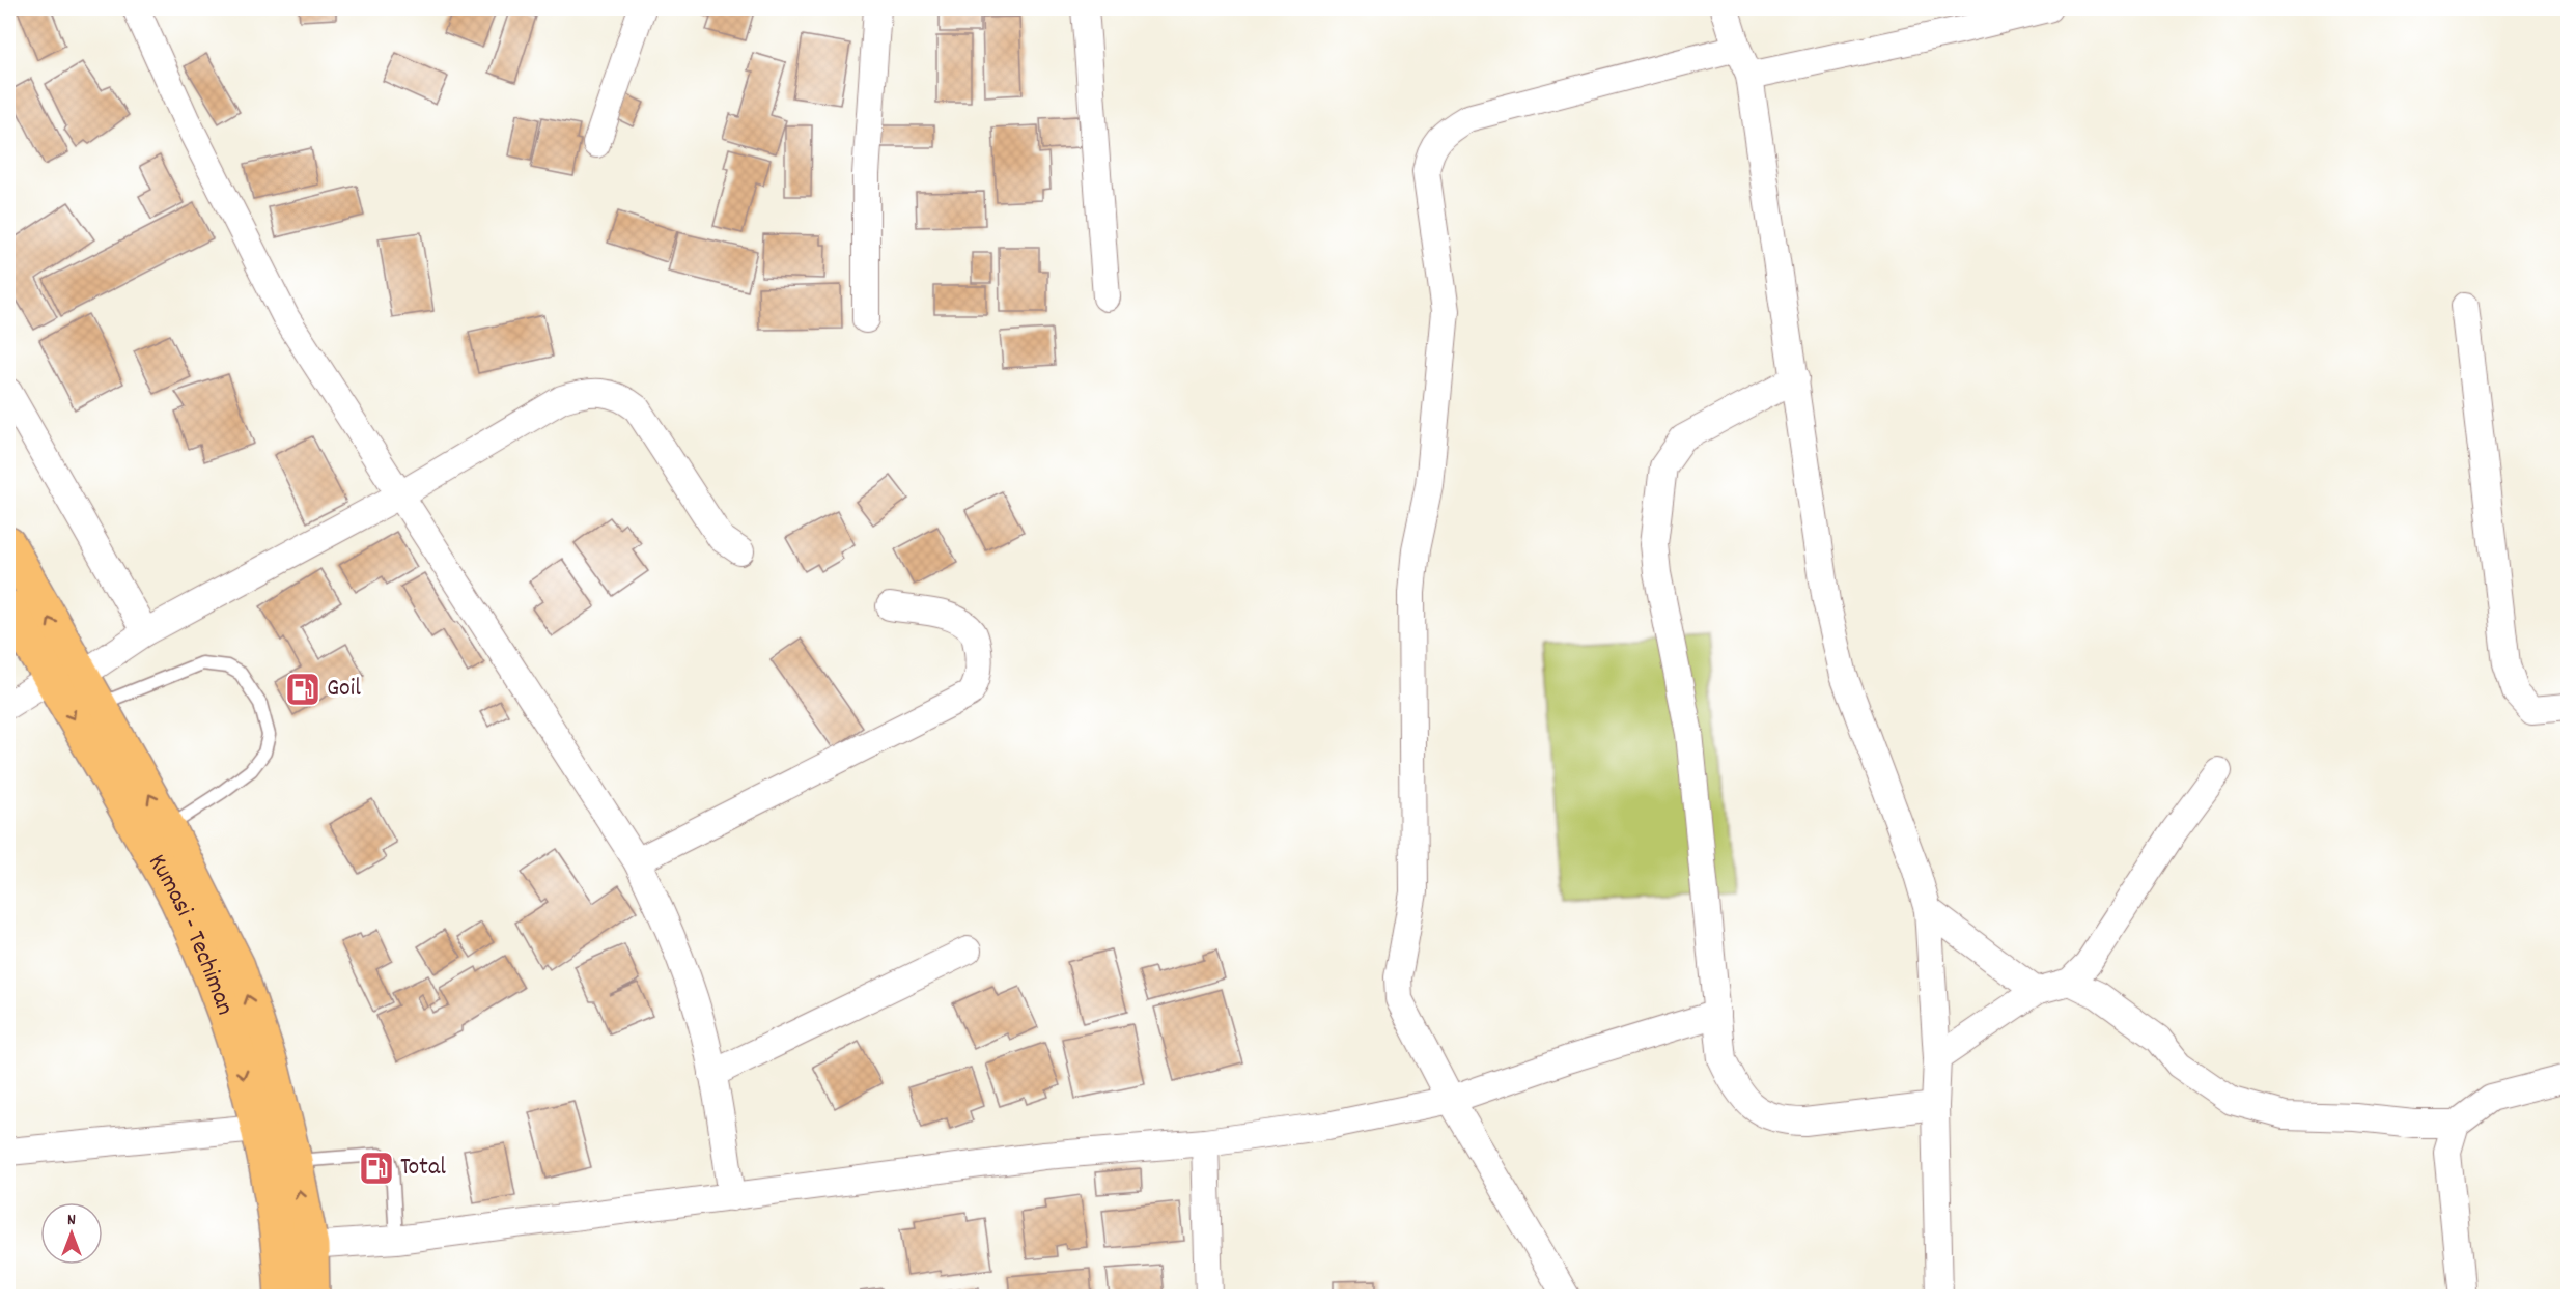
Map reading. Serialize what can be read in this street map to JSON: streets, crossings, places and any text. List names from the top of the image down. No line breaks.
{"streets":{"highway":["Kumasi - Techiman"]},"places":{"fuel station":["Goil","Total"]},"north":"top"}
